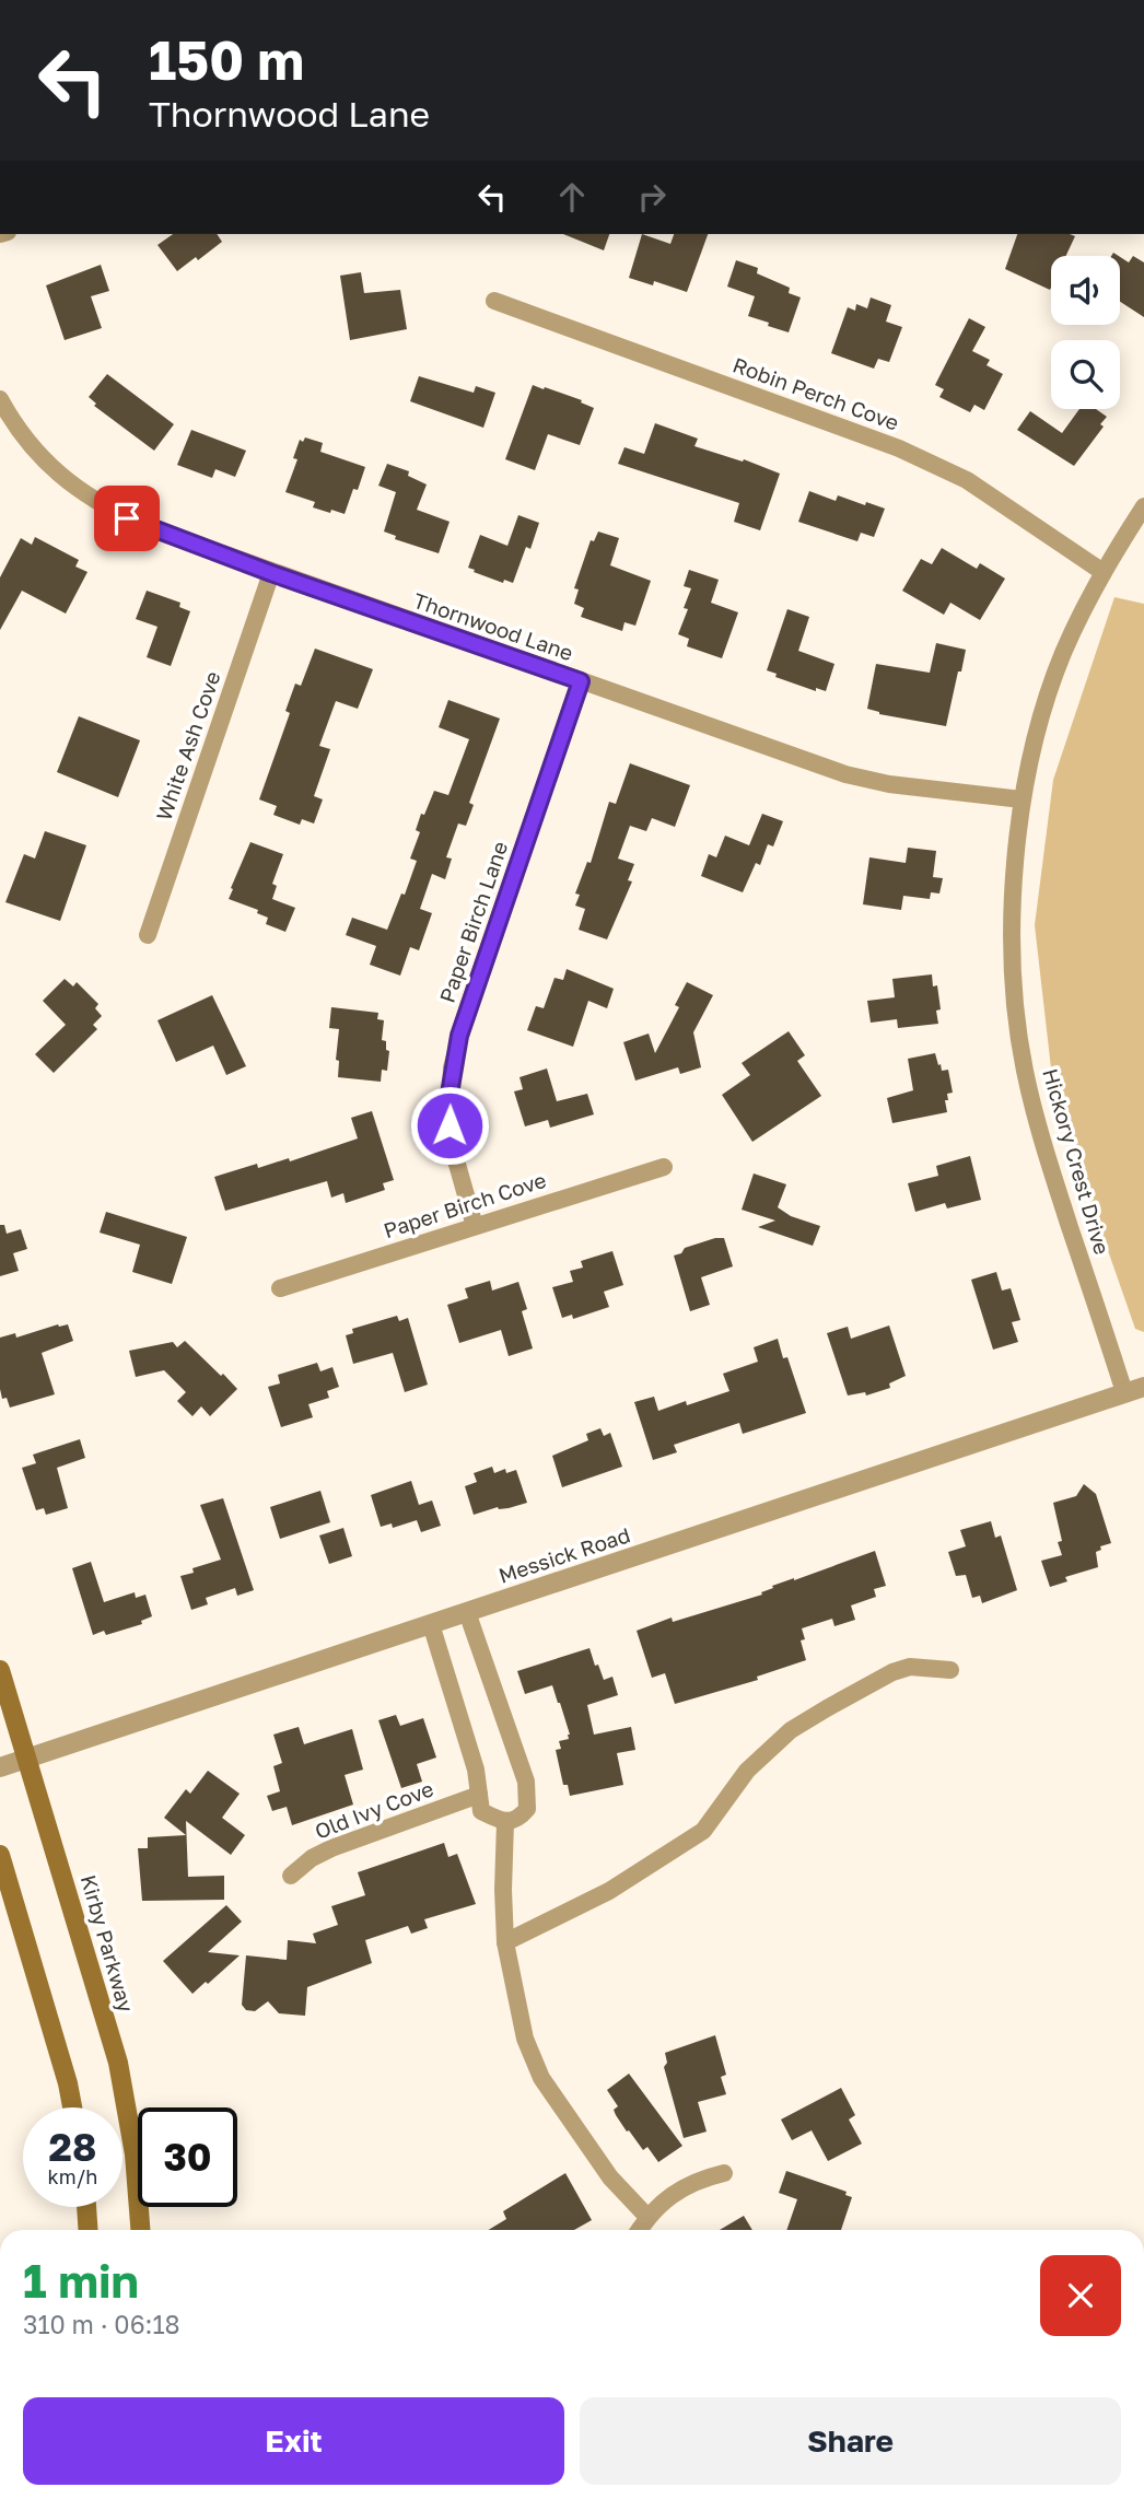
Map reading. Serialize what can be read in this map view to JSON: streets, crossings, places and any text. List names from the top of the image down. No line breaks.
{"streets":{"main road":["Kirby Parkway"],"street":["Robin Perch Cove","Thornwood Lane","White Ash Cove","Paper Birch Lane","Hickory Crest Drive","Paper Birch Cove","Messick Road","Old Ivy Cove"]},"crossings":[["Robin Perch Cove","Hickory Crest Drive"],["Thornwood Lane","White Ash Cove"],["Thornwood Lane","Paper Birch Lane"],["Thornwood Lane","Hickory Crest Drive"],["Paper Birch Lane","Paper Birch Cove"],["Hickory Crest Drive","Messick Road"],["Messick Road","Kirby Parkway"]],"page":{"turn":["150 m","Thornwood Lane"],"speed":"28 km/h","limit":"30","heading":["1 min","310 m · 06:18"],"buttons":["Exit","Share"]}}
